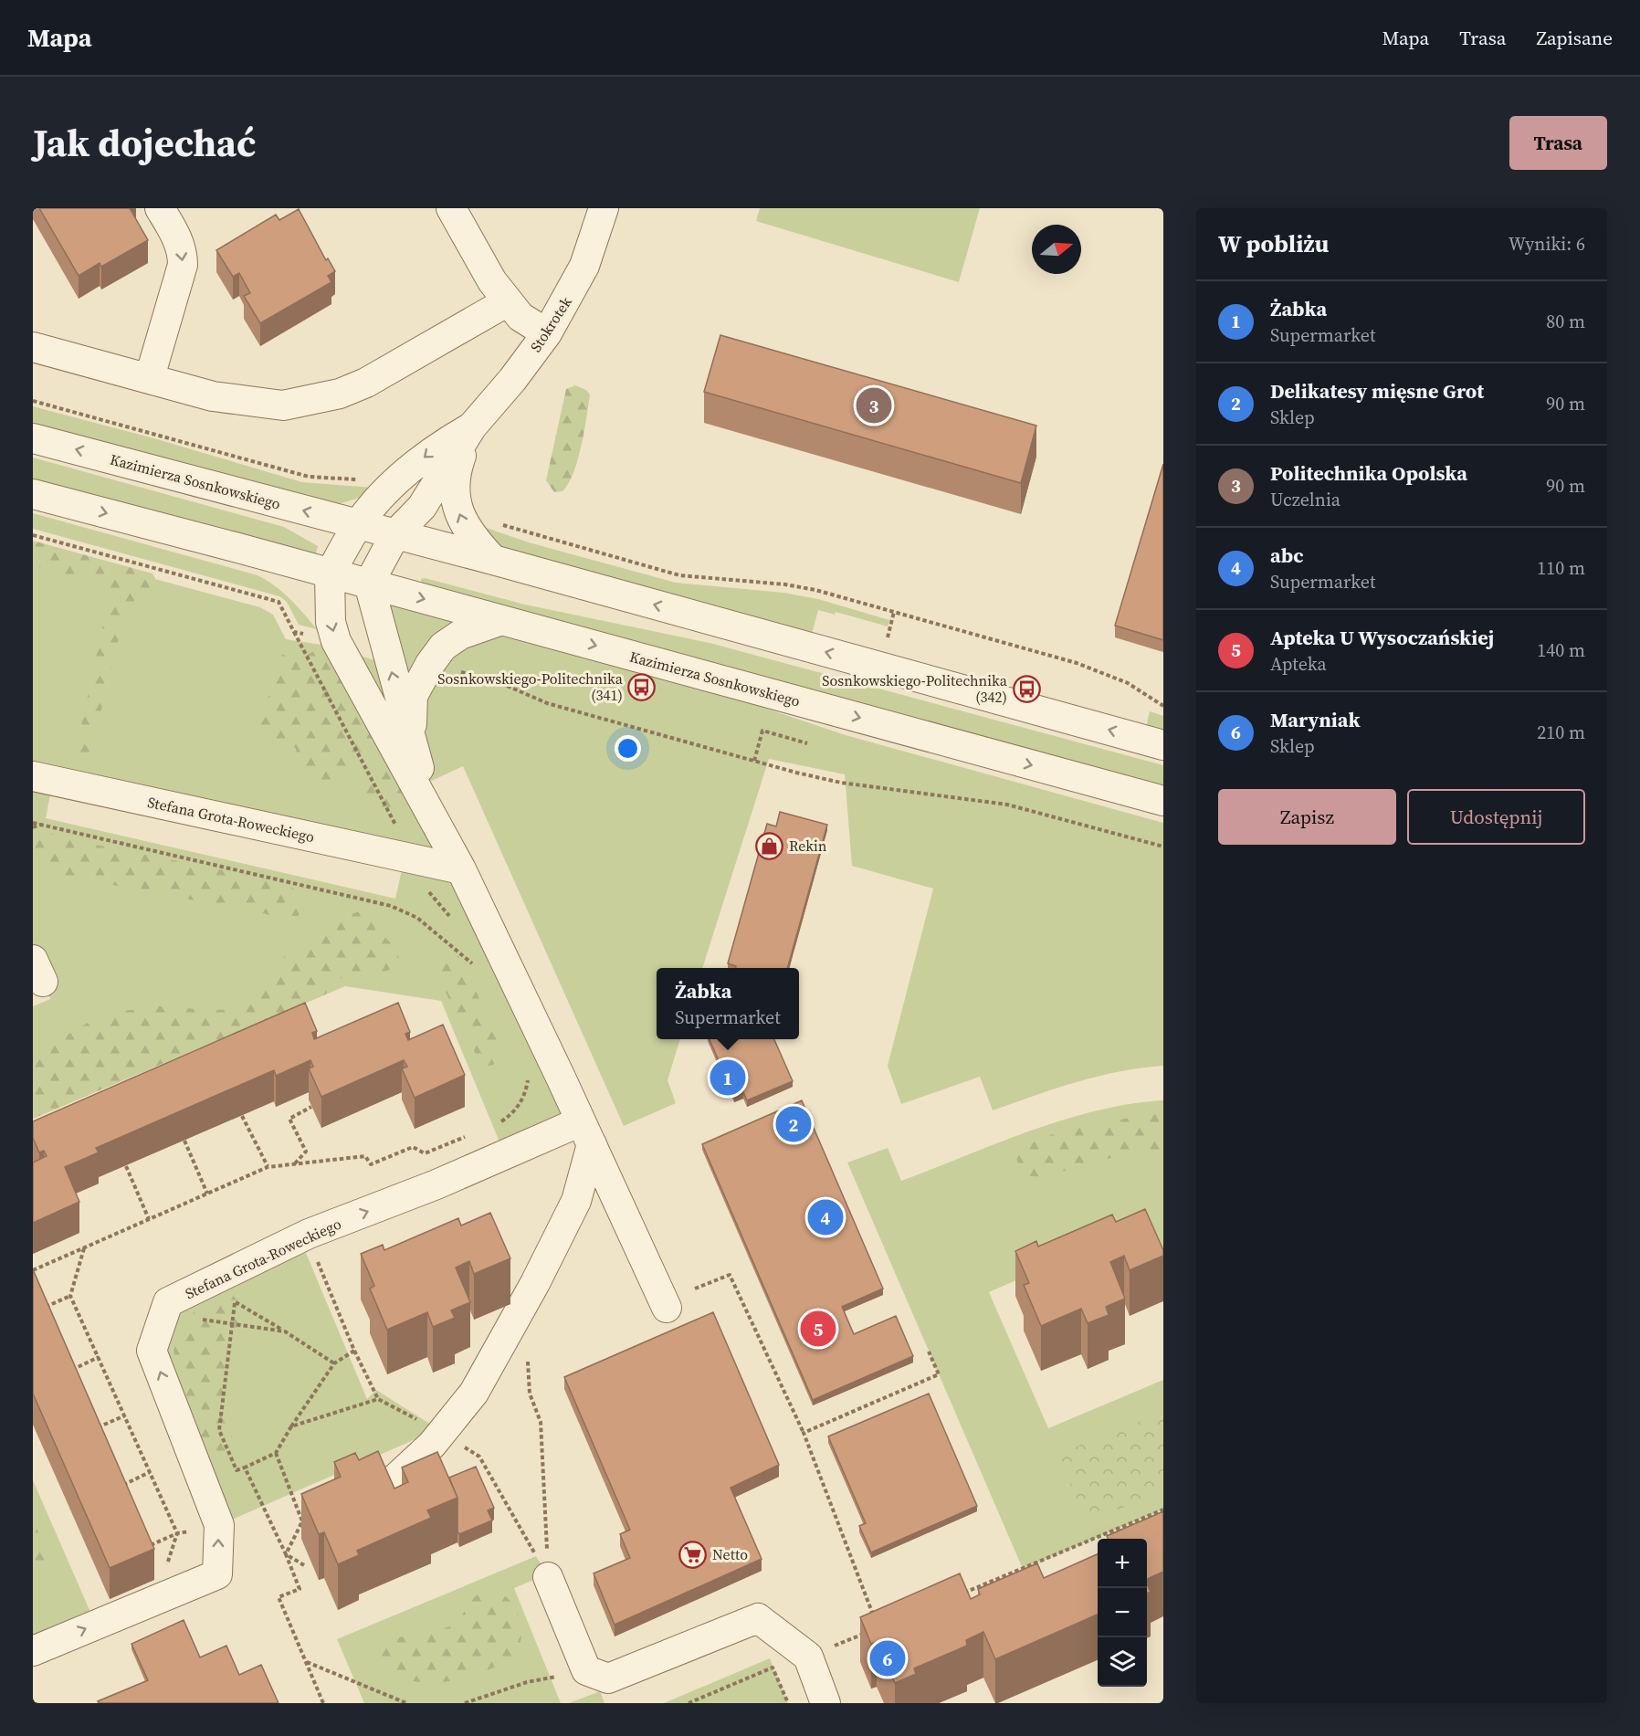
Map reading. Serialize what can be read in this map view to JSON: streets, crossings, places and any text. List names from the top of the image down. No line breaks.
{"streets":{"street":["Stokrotek","Kazimierza Sosnkowskiego","Stefana Grota-Roweckiego"]},"crossings":[["Stokrotek","Kazimierza Sosnkowskiego"]],"places":{"bus stop":["Sosnkowskiego-Politechnika (341)","Sosnkowskiego-Politechnika (342)"],"shop":["Rekin"],"supermarket":["Netto"]},"north":"right","page":{"header":"Mapa","nav":["Mapa","Trasa","Zapisane"],"title":"Jak dojechać","buttons":["Trasa",["Zapisz","Udostępnij"]],"heading":["W pobliżu","Wyniki: 6"],"list":[{"mark":"1","name":"Żabka","note":"Supermarket","value":"80 m"},{"mark":"2","name":"Delikatesy mięsne Grot","note":"Sklep","value":"90 m"},{"mark":"3","name":"Politechnika Opolska","note":"Uczelnia","value":"90 m"},{"mark":"4","name":"abc","note":"Supermarket","value":"110 m"},{"mark":"5","name":"Apteka U Wysoczańskiej","note":"Apteka","value":"140 m"},{"mark":"6","name":"Maryniak","note":"Sklep","value":"210 m"}],"pins":["3","1","2","4","5","6"],"popup":["Żabka","Supermarket"],"map_buttons":["+","−"]}}
